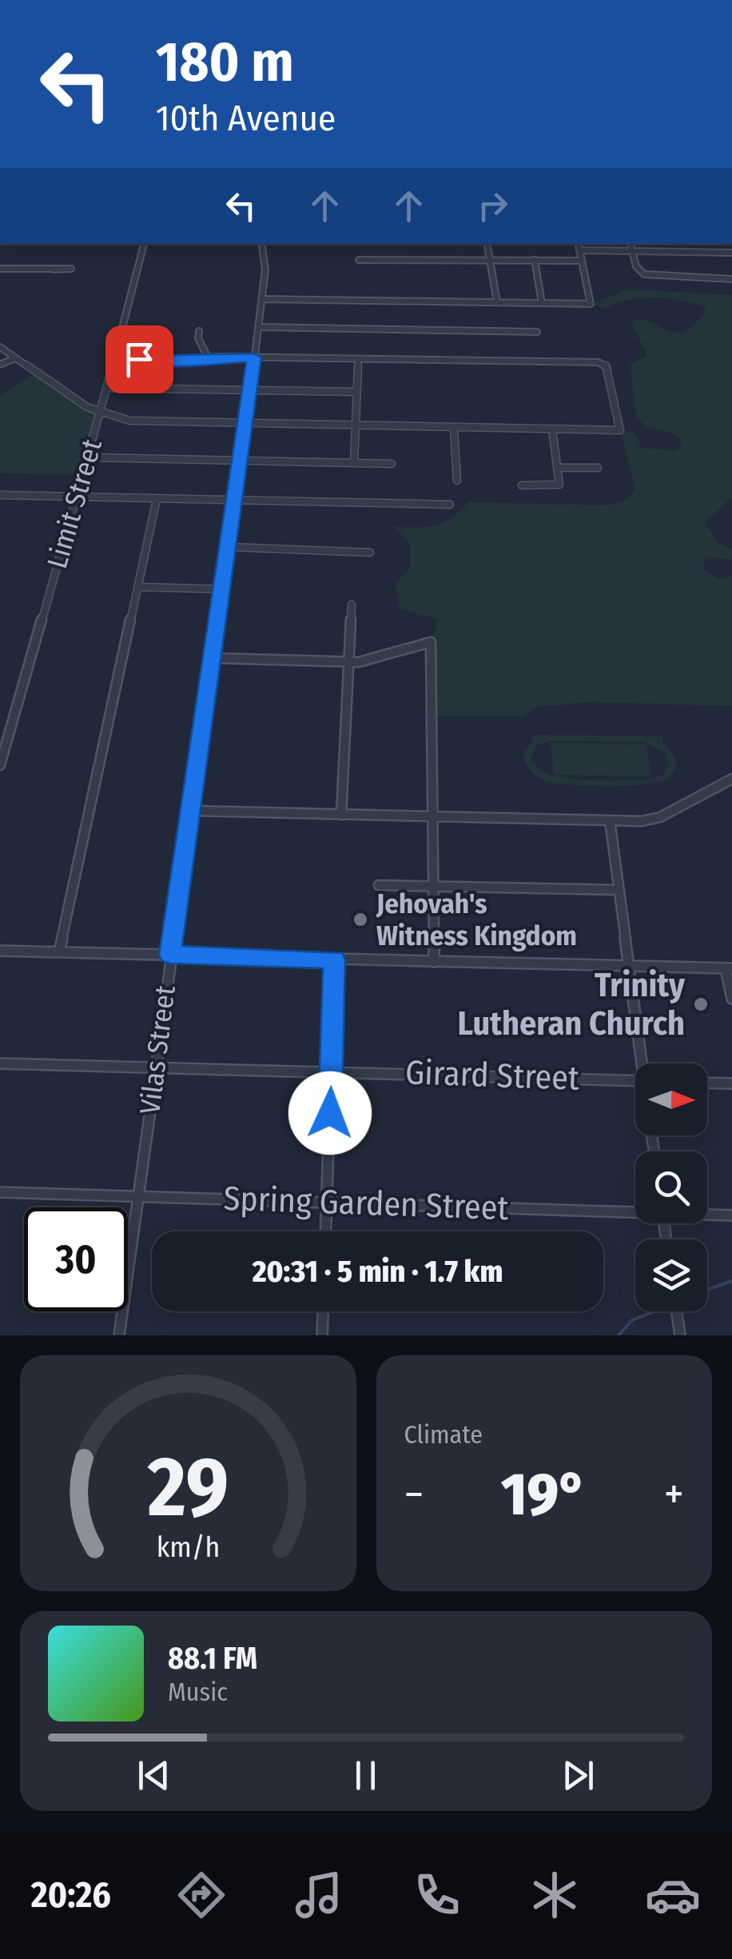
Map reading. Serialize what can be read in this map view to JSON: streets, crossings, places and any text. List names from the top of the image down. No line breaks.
{"streets":{"street":["Limit Street","Vilas Street","Girard Street","Spring Garden Street"]},"crossings":[["Vilas Street","Girard Street"],["Vilas Street","Spring Garden Street"]],"places":["Jehovah's Witness Kingdom","Trinity Lutheran Church"],"north":"right","page":{"turn":["180 m","10th Avenue"],"limit":"30","trip":"20:31 · 5 min · 1.7 km","tile":"Climate","heat":["−","19°","+"],"song":["88.1 FM","Music"],"tabs":"20:26","gauge":["29","km/h"]}}
